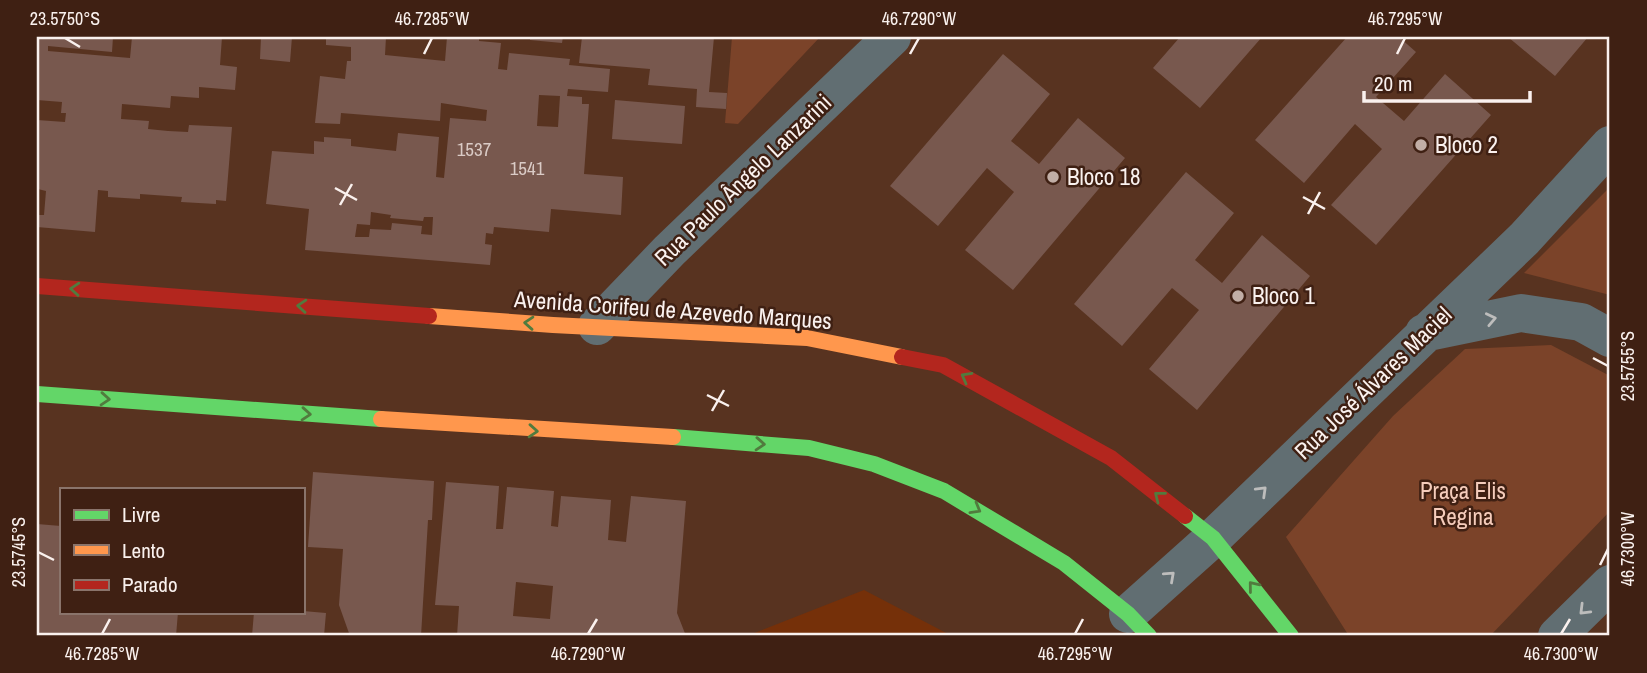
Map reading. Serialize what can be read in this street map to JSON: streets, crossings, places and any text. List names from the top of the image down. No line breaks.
{"streets":{"main road":["Avenida Corifeu de Azevedo Marques"],"street":["Rua Paulo Ângelo Lanzarini","Rua José Álvares Maciel"]},"crossings":[["Rua Paulo Ângelo Lanzarini","Avenida Corifeu de Azevedo Marques"],["Avenida Corifeu de Azevedo Marques","Rua José Álvares Maciel"]],"one_way":["Rua José Álvares Maciel"],"parks":["Praça Elis Regina"],"places":["Bloco 2","Bloco 18","Bloco 1"],"house_numbers":["1537","1541"],"legend":["Livre","Lento","Parado"],"scale_bar":"20 m","coordinates":["23.5750°S","46.7285°W","46.7290°W","46.7295°W","23.5755°S","46.7300°W","23.5745°S"]}
